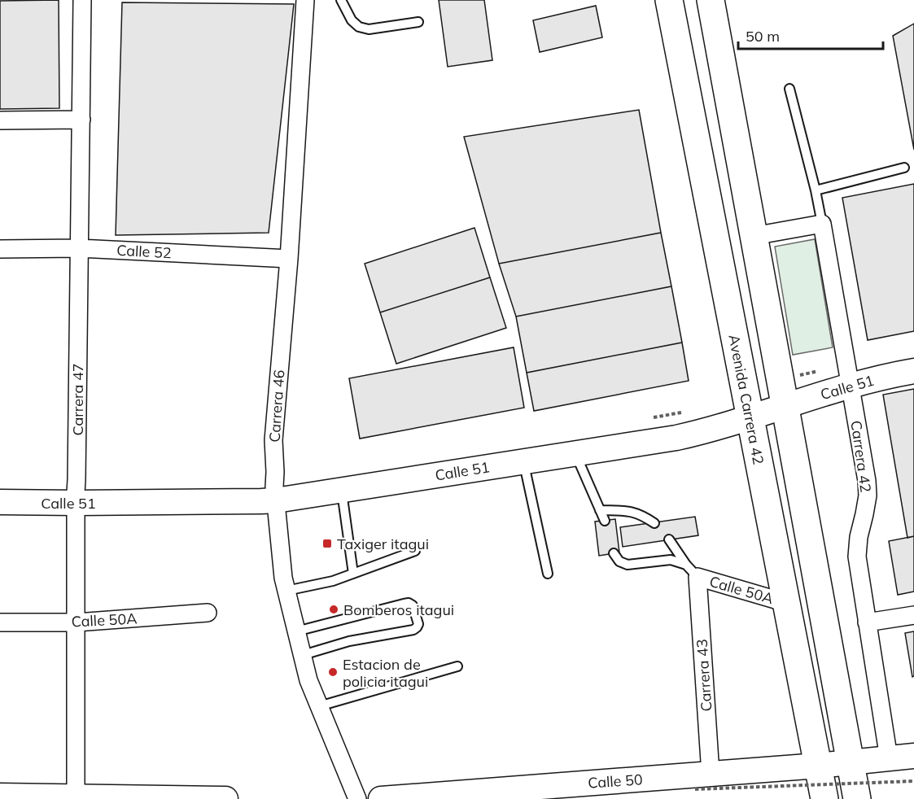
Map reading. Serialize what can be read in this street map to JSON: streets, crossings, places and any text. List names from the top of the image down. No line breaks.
{"streets":{"highway":["Avenida Carrera 42"],"street":["Calle 52","Calle 51","Carrera 47","Carrera 46","Carrera 42","Calle 50A","Carrera 43","Calle 50"]},"crossings":[["Calle 52","Carrera 47"],["Calle 52","Carrera 46"],["Calle 51","Carrera 47"],["Calle 51","Avenida Carrera 42"],["Calle 51","Carrera 46"],["Calle 51","Carrera 42"],["Carrera 47","Calle 50A"],["Avenida Carrera 42","Calle 50A"],["Avenida Carrera 42","Calle 50"],["Carrera 42","Calle 50"],["Calle 50A","Carrera 43"],["Carrera 43","Calle 50"]],"places":{"transit":["Taxiger itagui"],"other":["Bomberos itagui","Estacion de policia itagui"]},"scale_bar":"50 m"}
